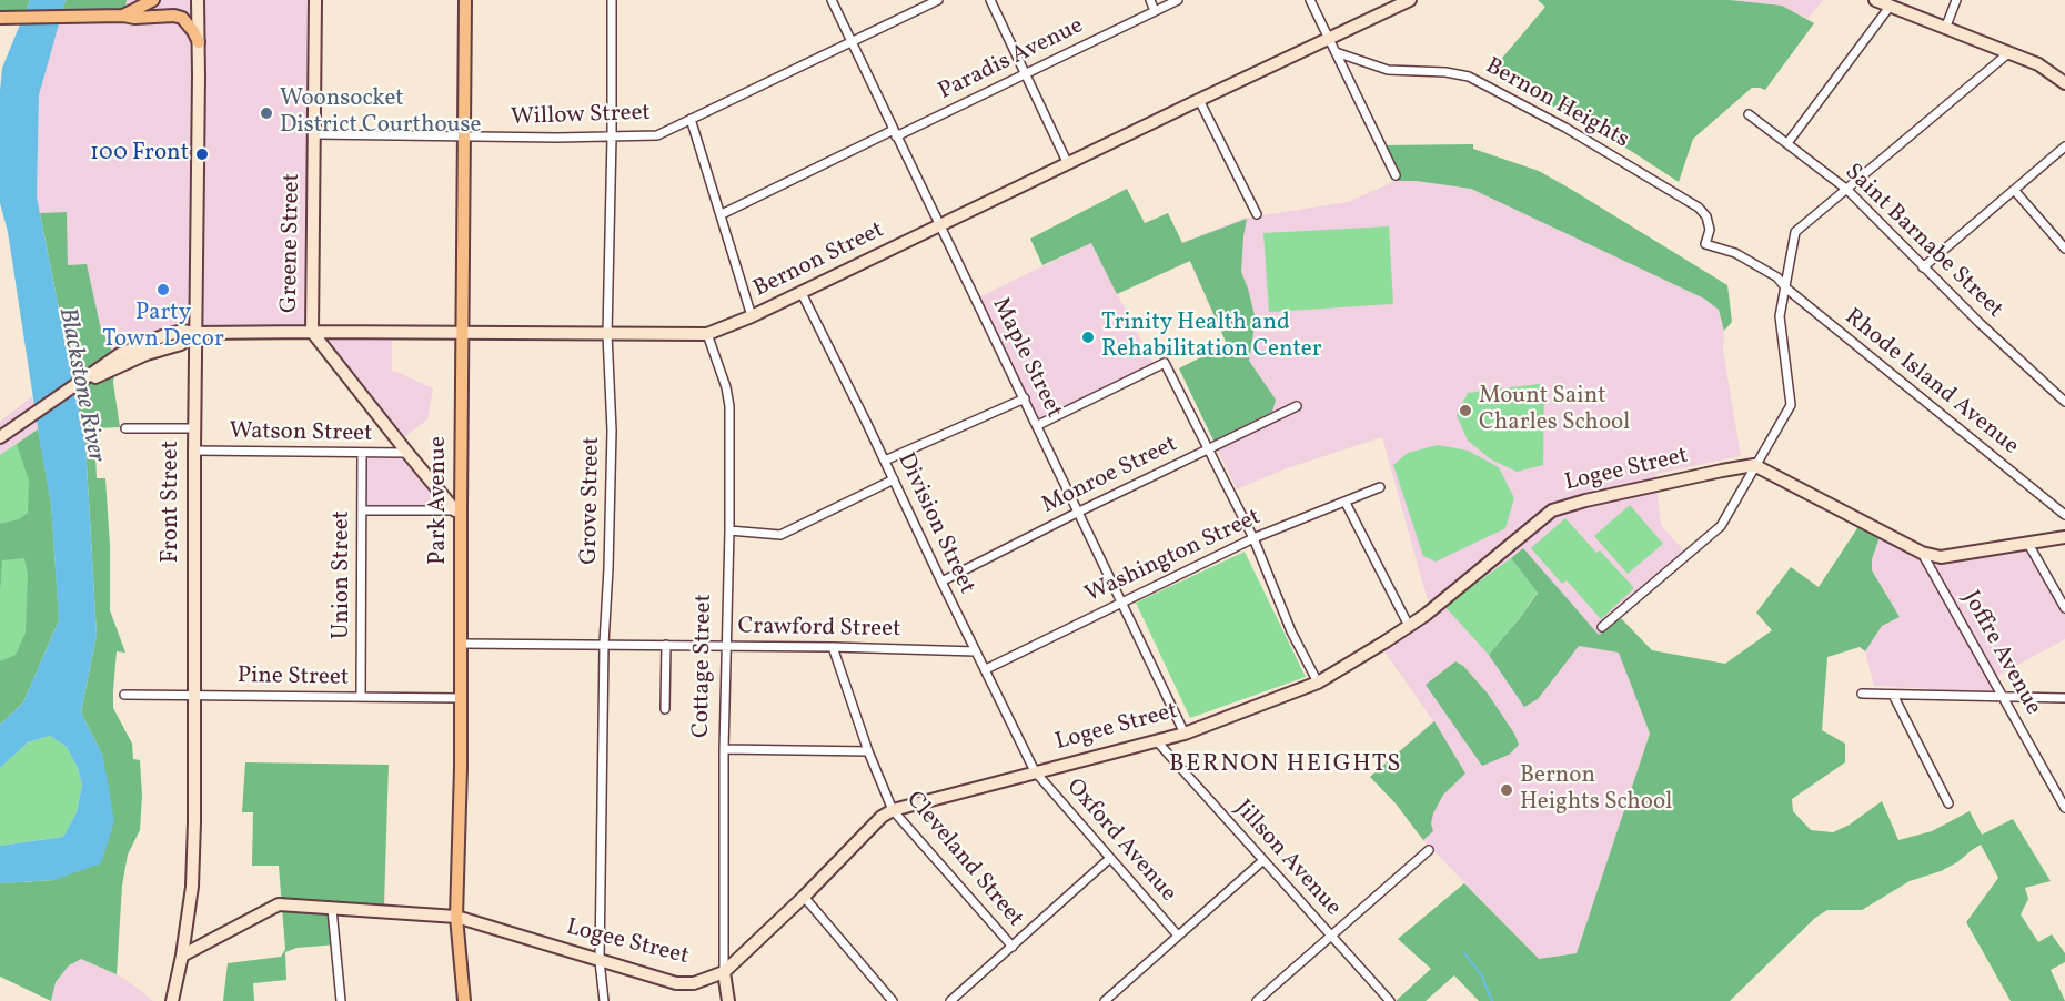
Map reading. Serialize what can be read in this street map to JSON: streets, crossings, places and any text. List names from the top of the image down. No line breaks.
{"streets":{"main road":["Park Avenue"],"street":["Paradis Avenue","Bernon Heights","Willow Street","Saint Barnabe Street","Greene Street","Bernon Street","Maple Street","Rhode Island Avenue","Watson Street","Logee Street","Monroe Street","Grove Street","Front Street","Division Street","Washington Street","Union Street","Crawford Street","Joffre Avenue","Cottage Street","Pine Street","Oxford Avenue","Jillson Avenue","Cleveland Street"]},"crossings":[["Paradis Avenue","Maple Street"],["Bernon Heights","Rhode Island Avenue"],["Willow Street","Greene Street"],["Willow Street","Maple Street"],["Willow Street","Park Avenue"],["Willow Street","Grove Street"],["Greene Street","Bernon Street"],["Greene Street","Watson Street"],["Greene Street","Park Avenue"],["Bernon Street","Maple Street"],["Bernon Street","Park Avenue"],["Bernon Street","Grove Street"],["Bernon Street","Front Street"],["Bernon Street","Division Street"],["Bernon Street","Cottage Street"],["Maple Street","Logee Street"],["Maple Street","Monroe Street"],["Maple Street","Washington Street"],["Watson Street","Front Street"],["Watson Street","Union Street"],["Logee Street","Park Avenue"],["Logee Street","Grove Street"],["Logee Street","Front Street"],["Logee Street","Division Street"],["Logee Street","Cottage Street"],["Logee Street","Oxford Avenue"],["Logee Street","Jillson Avenue"],["Logee Street","Cleveland Street"],["Monroe Street","Division Street"],["Park Avenue","Crawford Street"],["Park Avenue","Pine Street"],["Grove Street","Crawford Street"],["Front Street","Pine Street"],["Division Street","Washington Street"],["Division Street","Crawford Street"],["Division Street","Oxford Avenue"],["Union Street","Pine Street"],["Crawford Street","Cottage Street"],["Crawford Street","Cleveland Street"]],"districts":["BERNON HEIGHTS"],"water":["Blackstone River"],"places":["Woonsocket District Courthouse","100 Front","Party Town Decor","Trinity Health and Rehabilitation Center","Mount Saint Charles School","Bernon Heights School"]}
